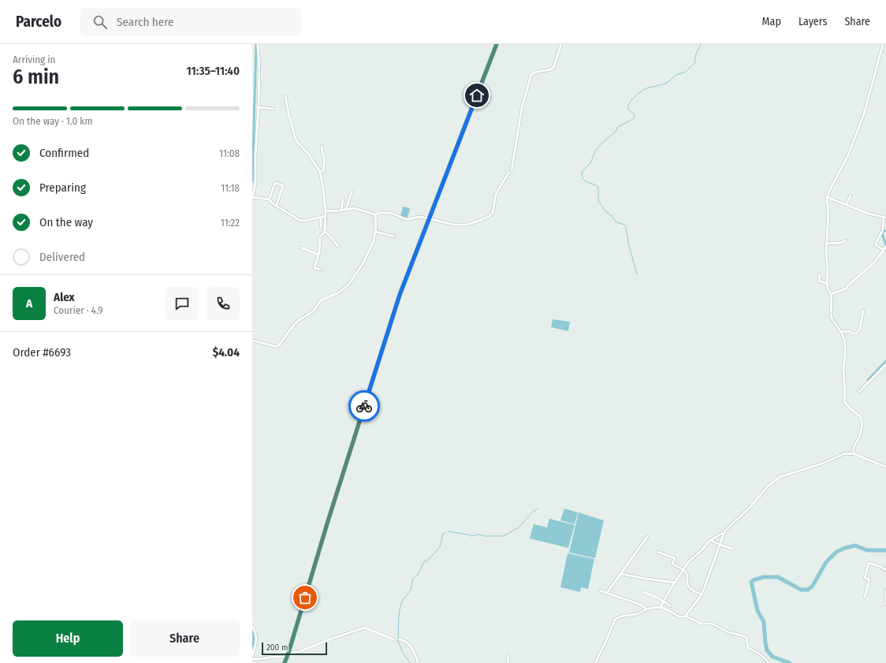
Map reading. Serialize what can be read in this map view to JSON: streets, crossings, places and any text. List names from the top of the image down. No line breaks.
{"scale_bar":"200 m","page":{"header":"Parcelo","search":"Search here","nav":["Map","Layers","Share"],"heading":["6 min","Arriving in","11:35–11:40"],"panel":["Alex","Courier · 4.9","Order #6693","$4.04"],"bar":"On the way · 1.0 km","list":[["Confirmed","11:08"],["Preparing","11:18"],["On the way","11:22"],"Delivered"],"round":"A","buttons":["Help","Share"],"scale":"200 m"}}
